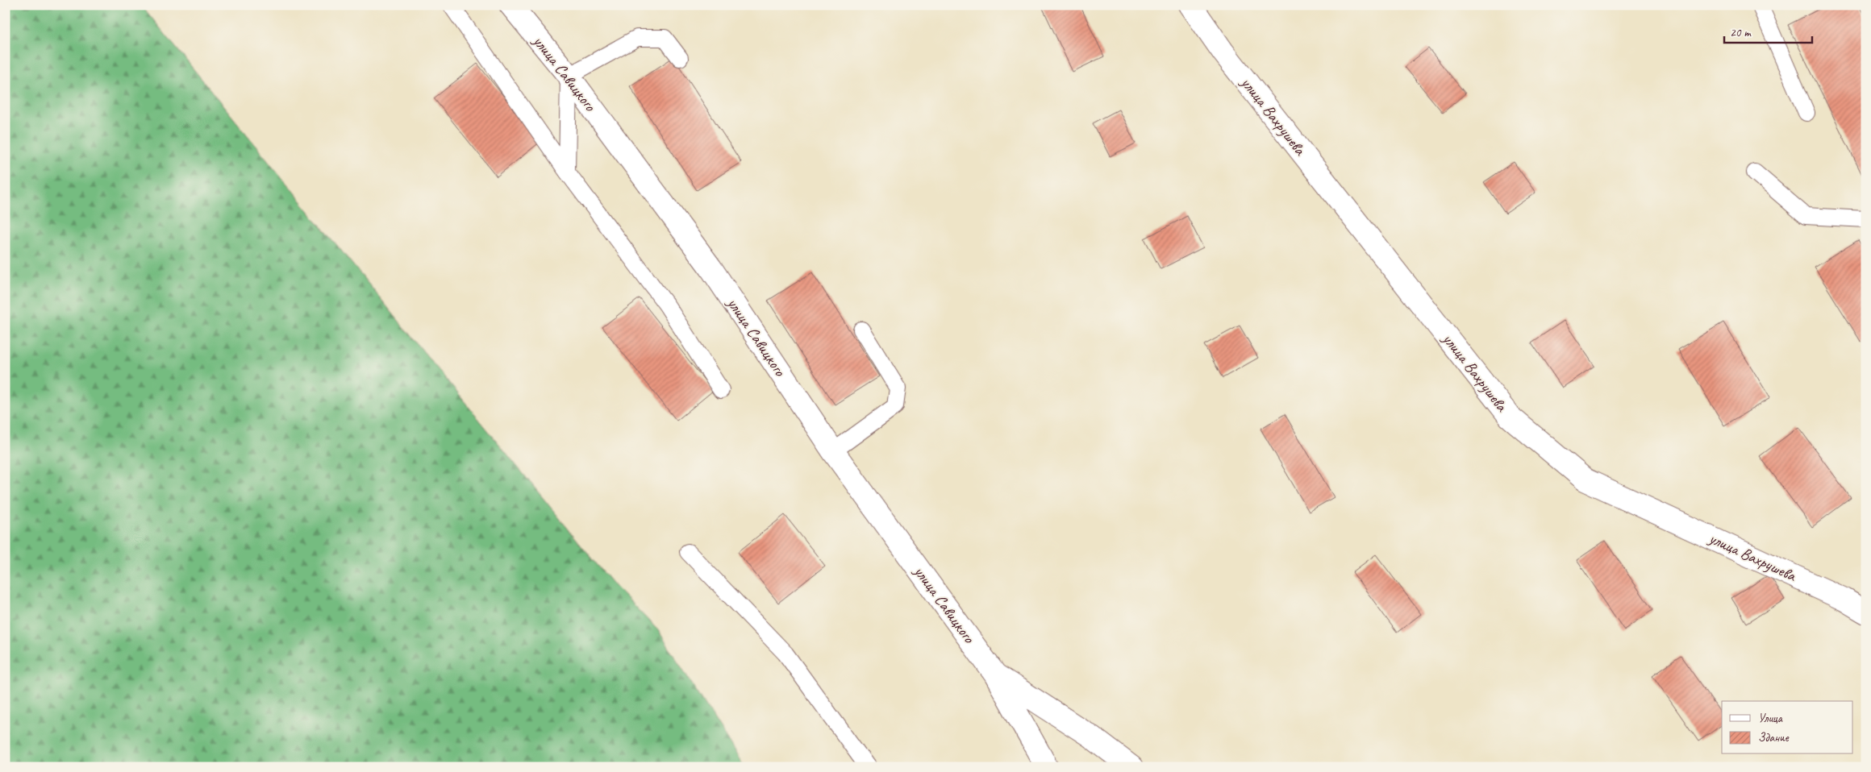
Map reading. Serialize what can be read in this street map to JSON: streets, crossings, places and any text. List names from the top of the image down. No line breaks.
{"streets":{"street":["улица Савицкого","улица Вахрушева"]},"legend":["Улица","Здание"],"scale_bar":"20 m"}
